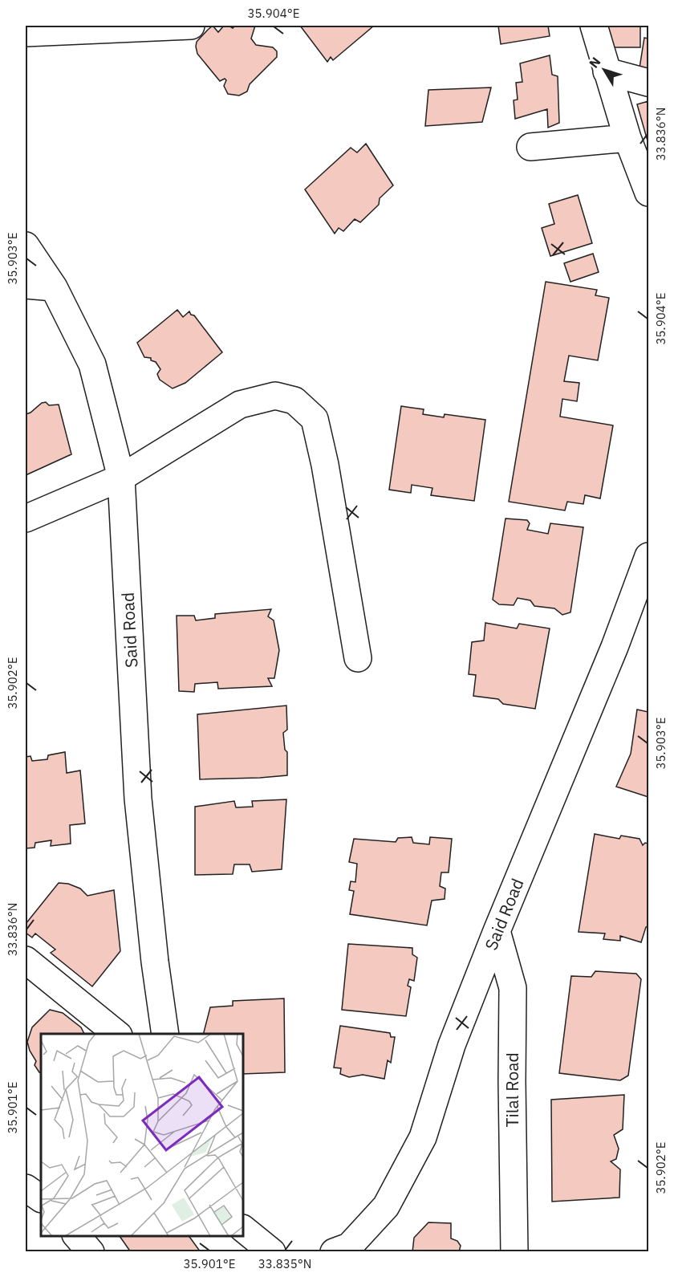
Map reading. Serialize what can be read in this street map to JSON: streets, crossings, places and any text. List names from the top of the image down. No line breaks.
{"streets":{"street":["Said Road","Tilal Road"]},"crossings":[["Said Road","Tilal Road"]],"north":"top left","coordinates":["35.904°E","33.836°N","35.903°E","35.902°E","35.901°E","33.835°N"]}
